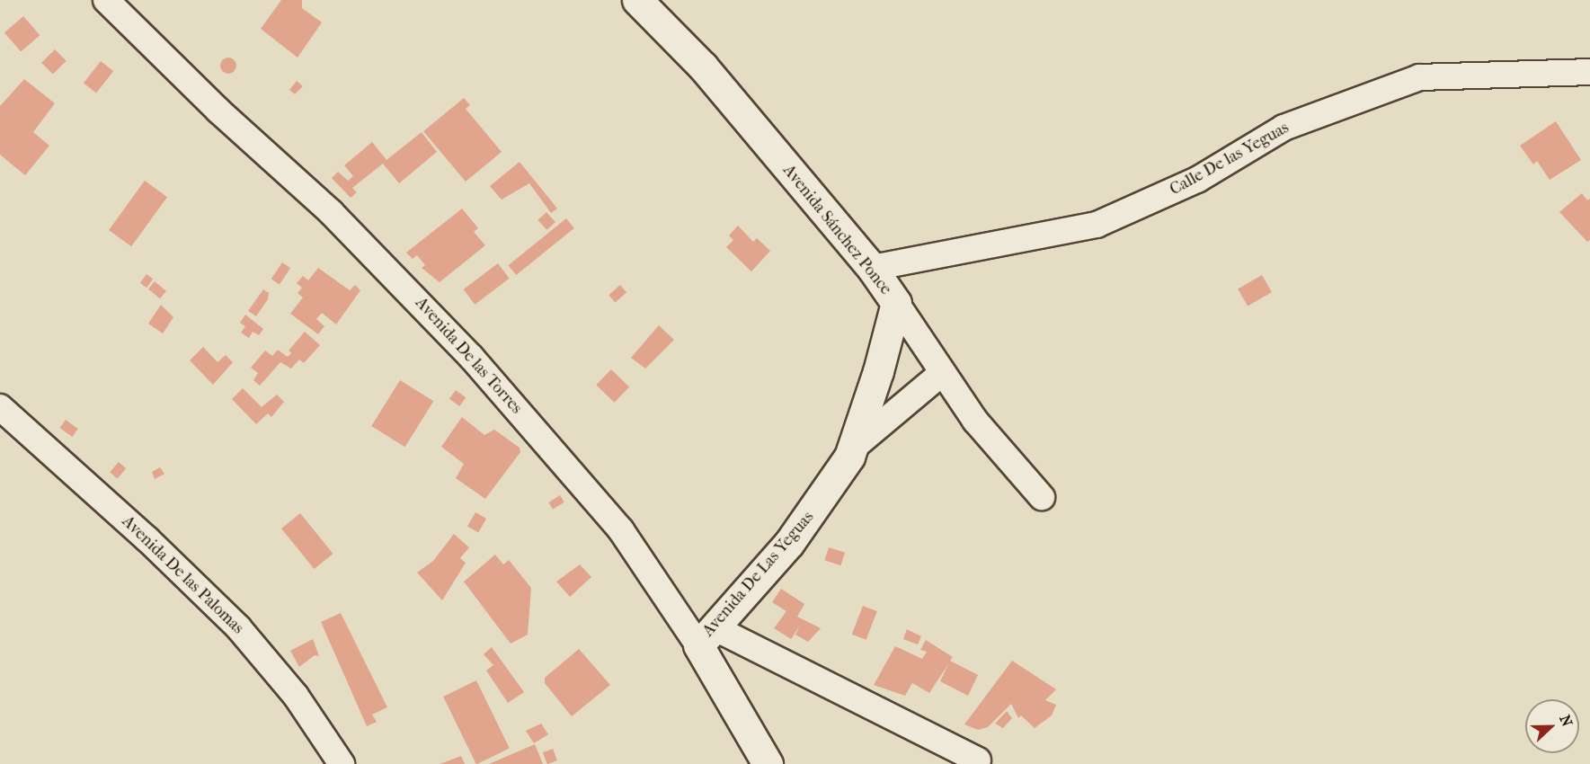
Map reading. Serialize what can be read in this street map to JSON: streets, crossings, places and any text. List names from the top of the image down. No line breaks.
{"streets":{"street":["Calle De las Yeguas","Avenida Sánchez Ponce","Avenida De las Torres","Avenida De Las Yeguas","Avenida De las Palomas"]},"crossings":[["Calle De las Yeguas","Avenida Sánchez Ponce"],["Avenida Sánchez Ponce","Avenida De Las Yeguas"],["Avenida De las Torres","Avenida De Las Yeguas"]],"north":"right"}
